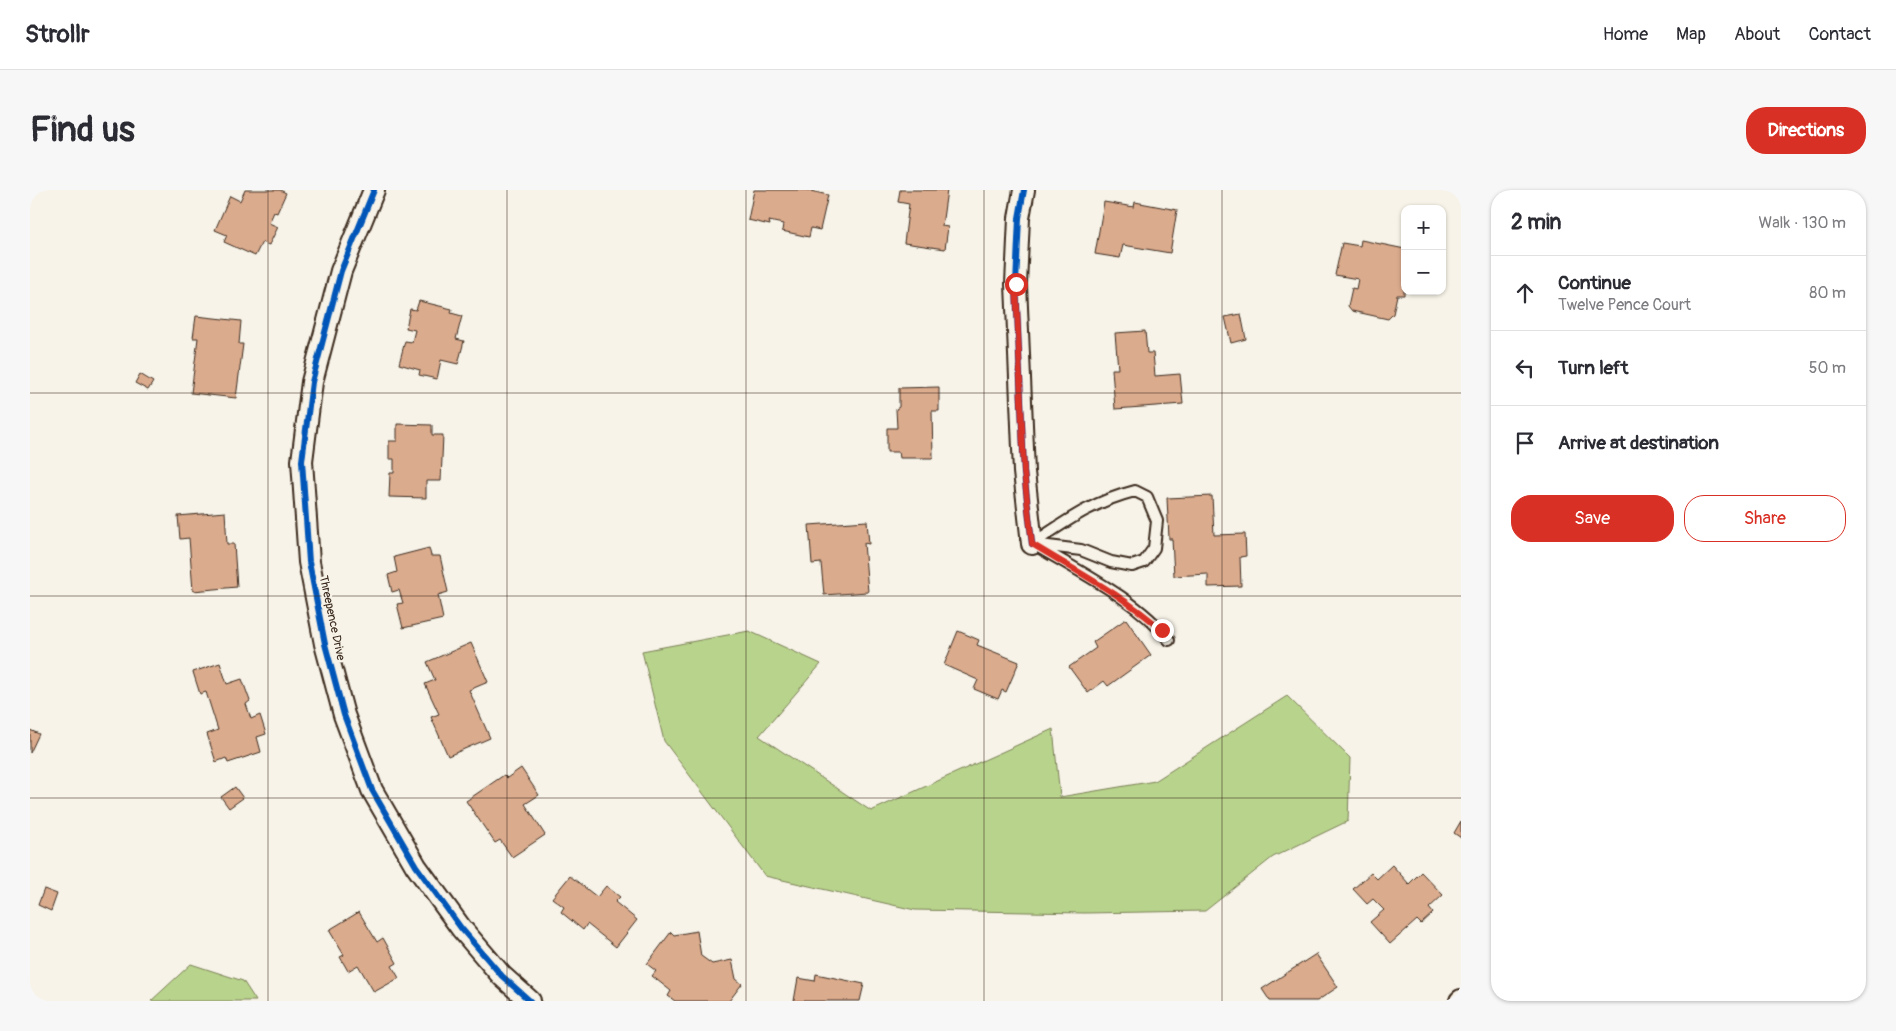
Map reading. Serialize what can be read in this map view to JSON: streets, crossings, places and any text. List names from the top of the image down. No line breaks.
{"streets":{"street":["Threepence Drive"]},"page":{"header":"Strollr","nav":["Home","Map","About","Contact"],"buttons":["Directions",["Save","Share"]],"title":"Find us","heading":["2 min","Walk · 130 m"],"map_buttons":["+","−"],"list":[["Continue","Twelve Pence Court","80 m"],["Turn left","50 m"],"Arrive at destination"]}}
